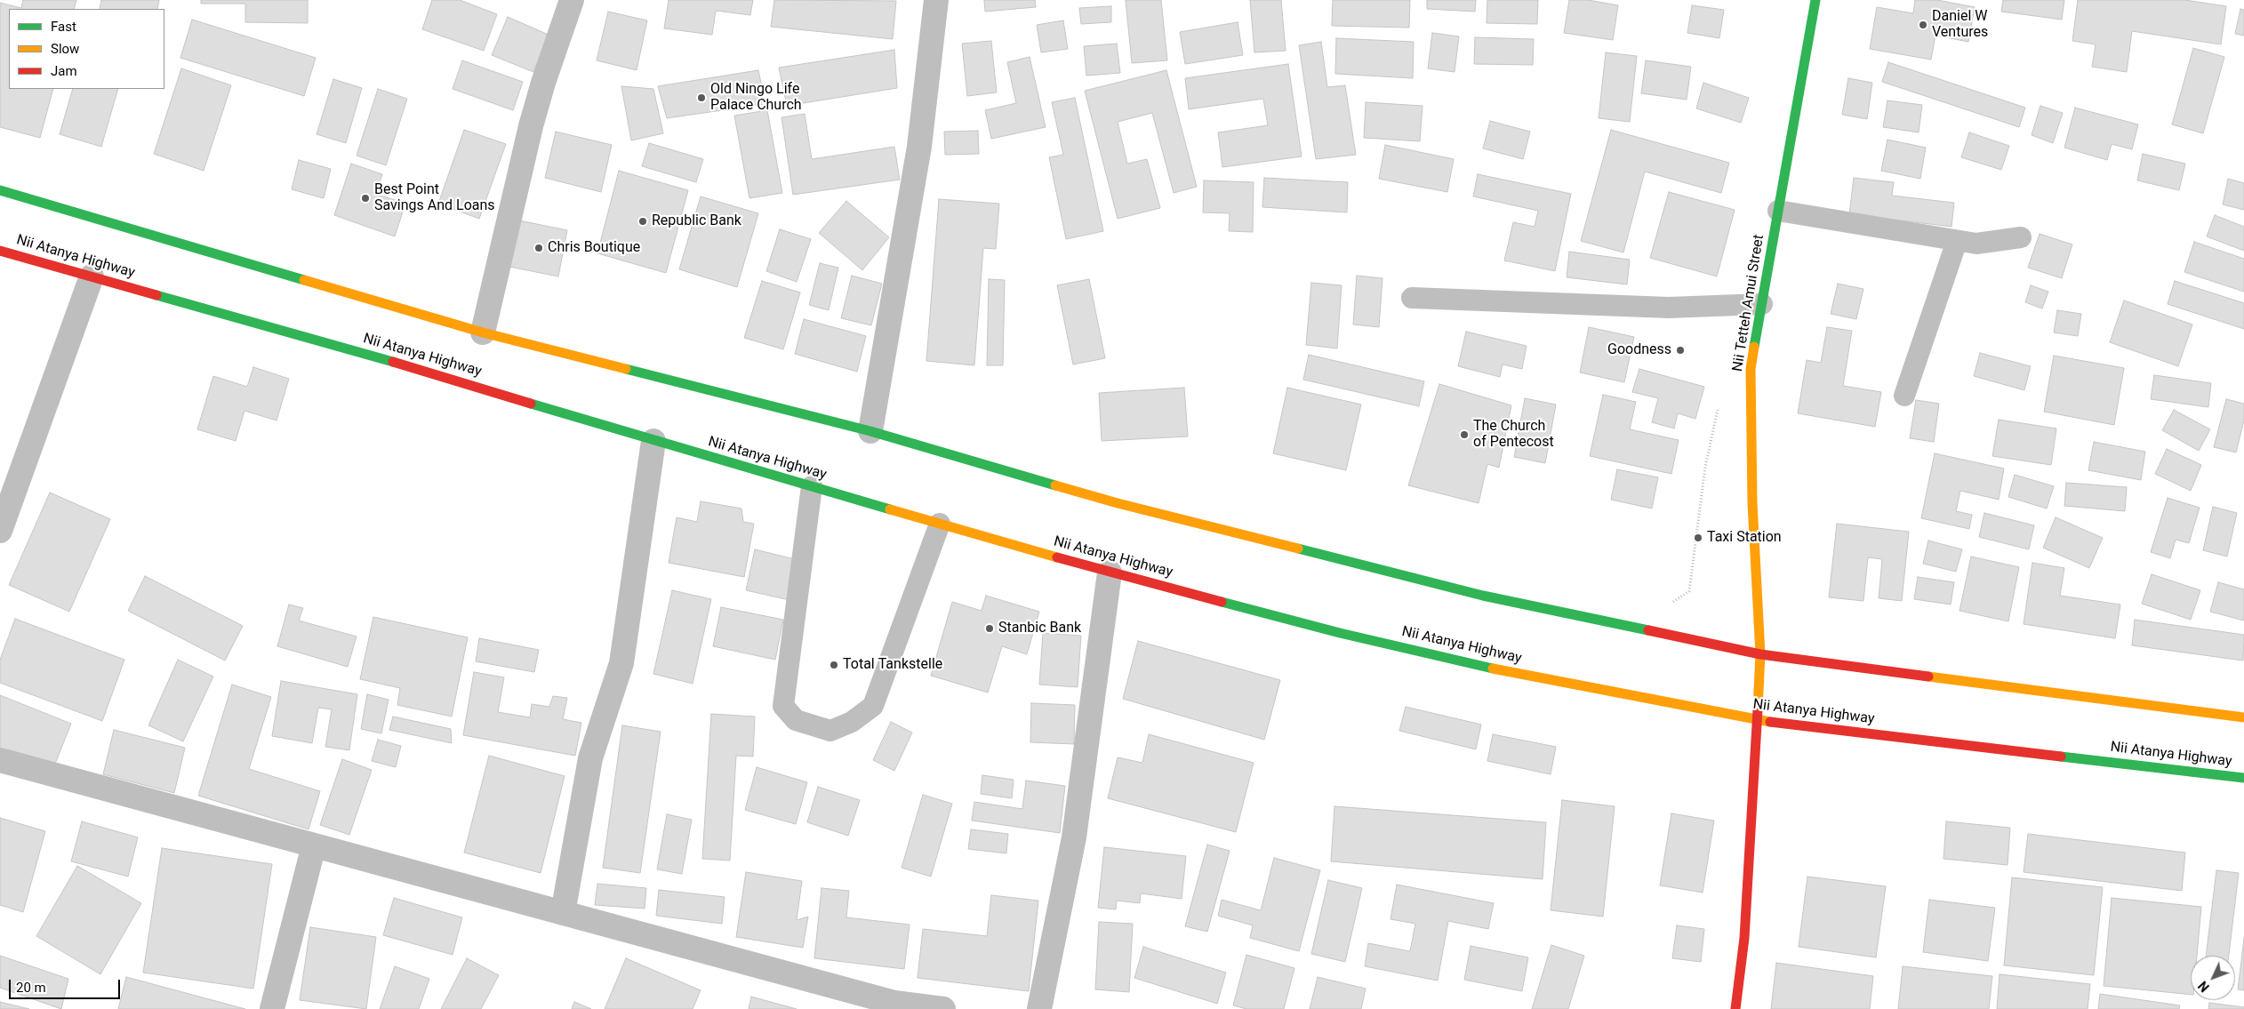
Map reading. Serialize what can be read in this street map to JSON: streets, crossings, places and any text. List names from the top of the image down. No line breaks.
{"streets":{"main road":["Nii Atanya Highway","Nii Tetteh Amui Street"]},"crossings":[["Nii Atanya Highway","Nii Tetteh Amui Street"]],"places":["Daniel W Ventures","Old Ningo Life Palace Church","Best Point Savings And Loans","Republic Bank","Chris Boutique","Goodness","The Church of Pentecost","Taxi Station","Stanbic Bank","Total Tankstelle"],"legend":["Fast","Slow","Jam"],"scale_bar":"20 m","north":"bottom left"}
